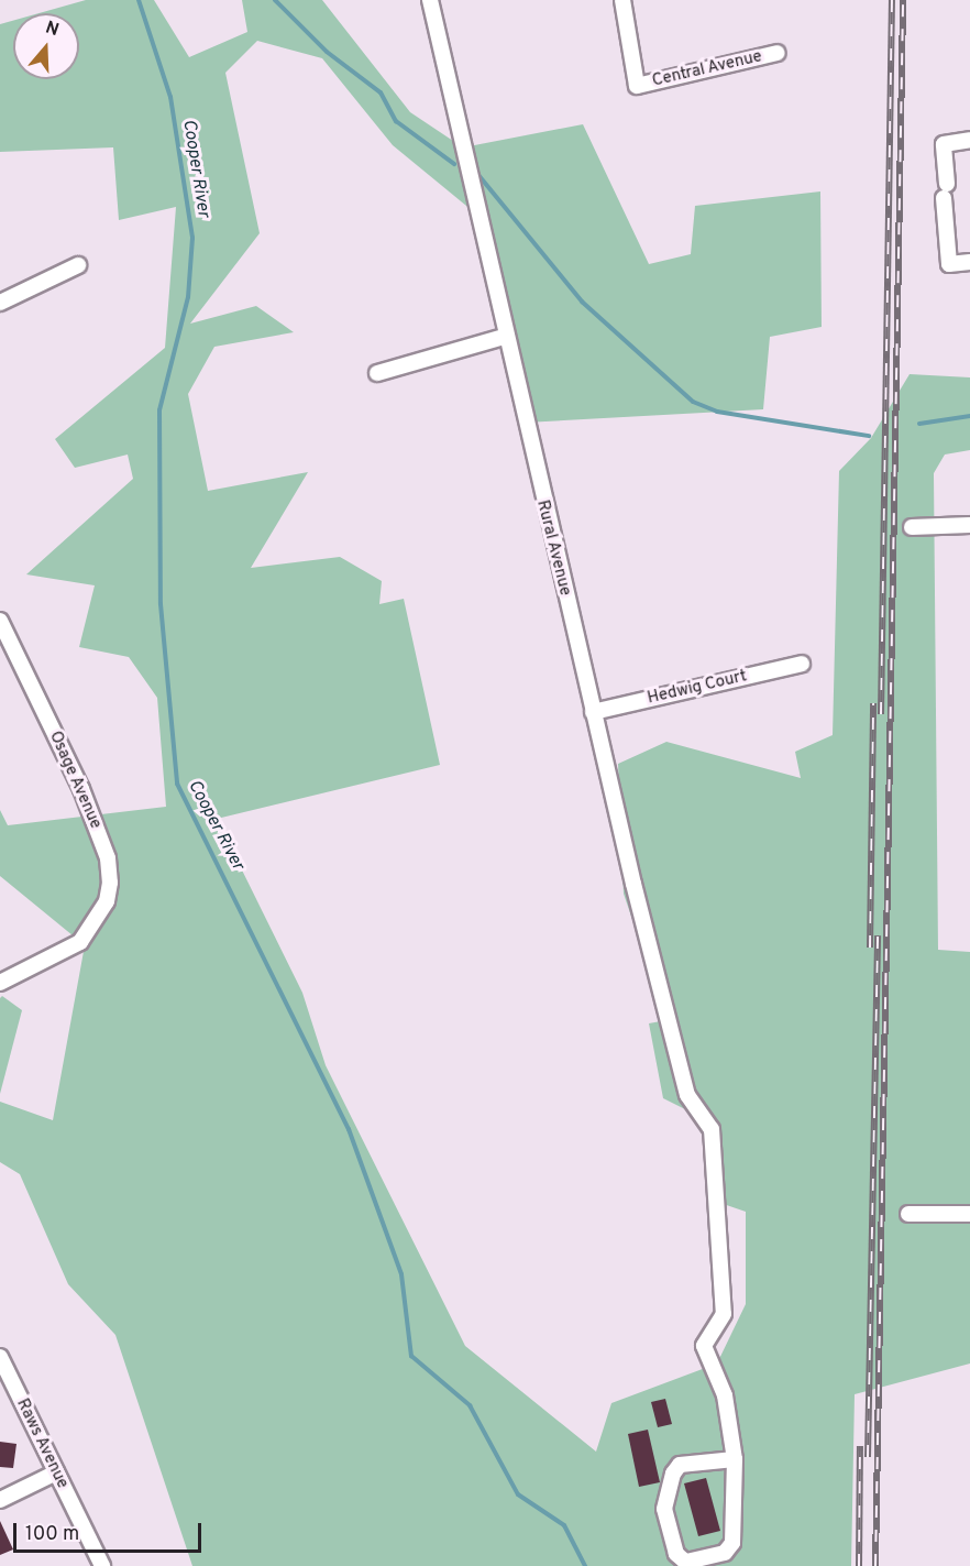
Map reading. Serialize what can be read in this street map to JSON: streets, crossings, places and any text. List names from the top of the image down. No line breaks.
{"streets":{"street":["Central Avenue","Rural Avenue","Hedwig Court","Osage Avenue","Raws Avenue"]},"crossings":[["Rural Avenue","Hedwig Court"]],"water":["Cooper River"],"scale_bar":"100 m","north":"top"}
